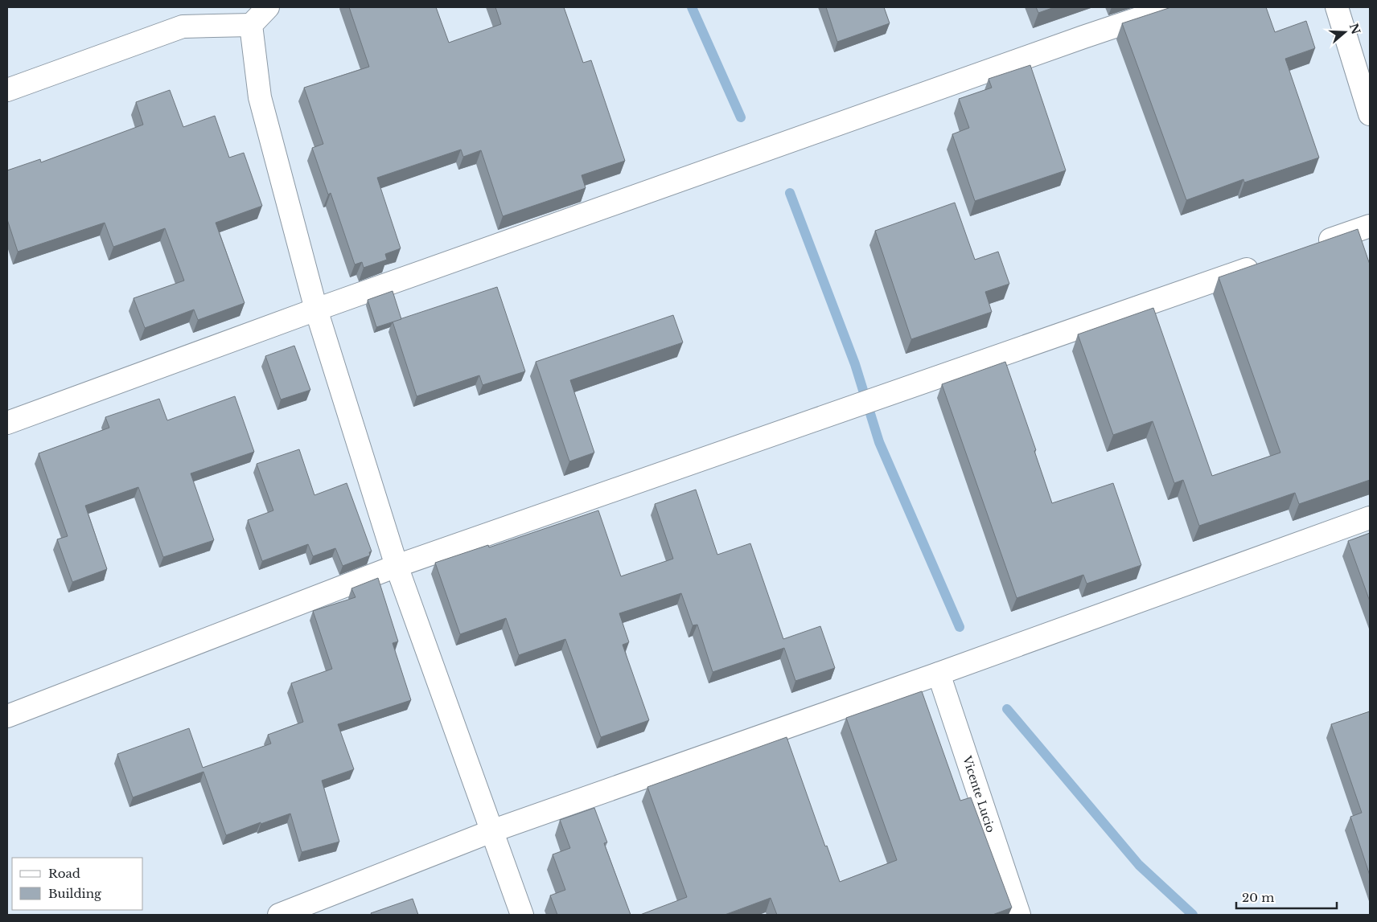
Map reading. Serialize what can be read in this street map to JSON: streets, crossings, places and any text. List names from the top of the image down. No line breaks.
{"streets":{"street":["Vicente Lucio"]},"legend":["Road","Building"],"scale_bar":"20 m","north":"right"}
